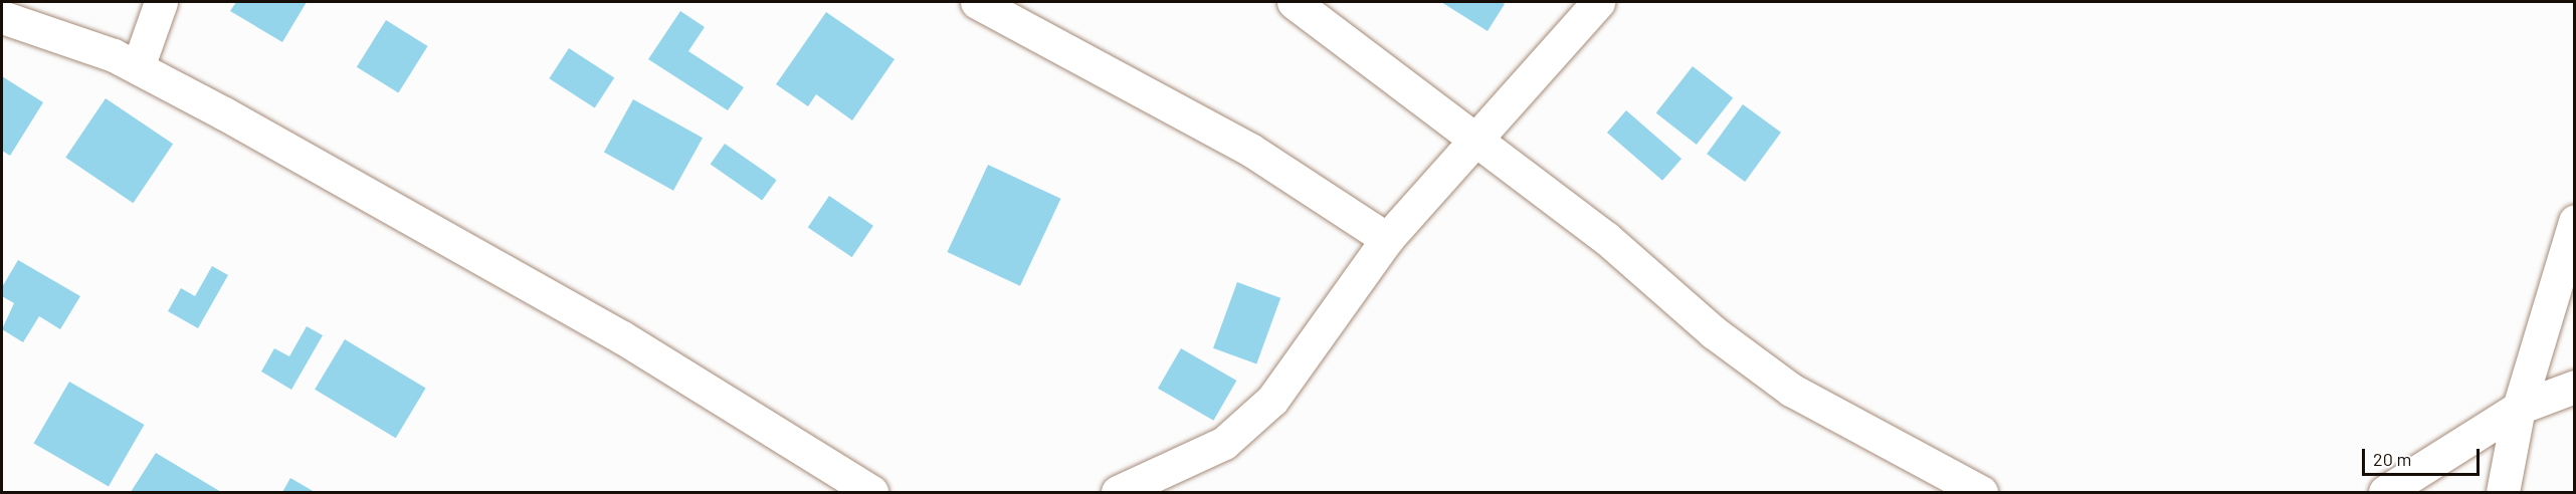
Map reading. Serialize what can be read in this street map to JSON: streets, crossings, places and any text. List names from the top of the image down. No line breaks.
{"scale_bar":"20 m"}
